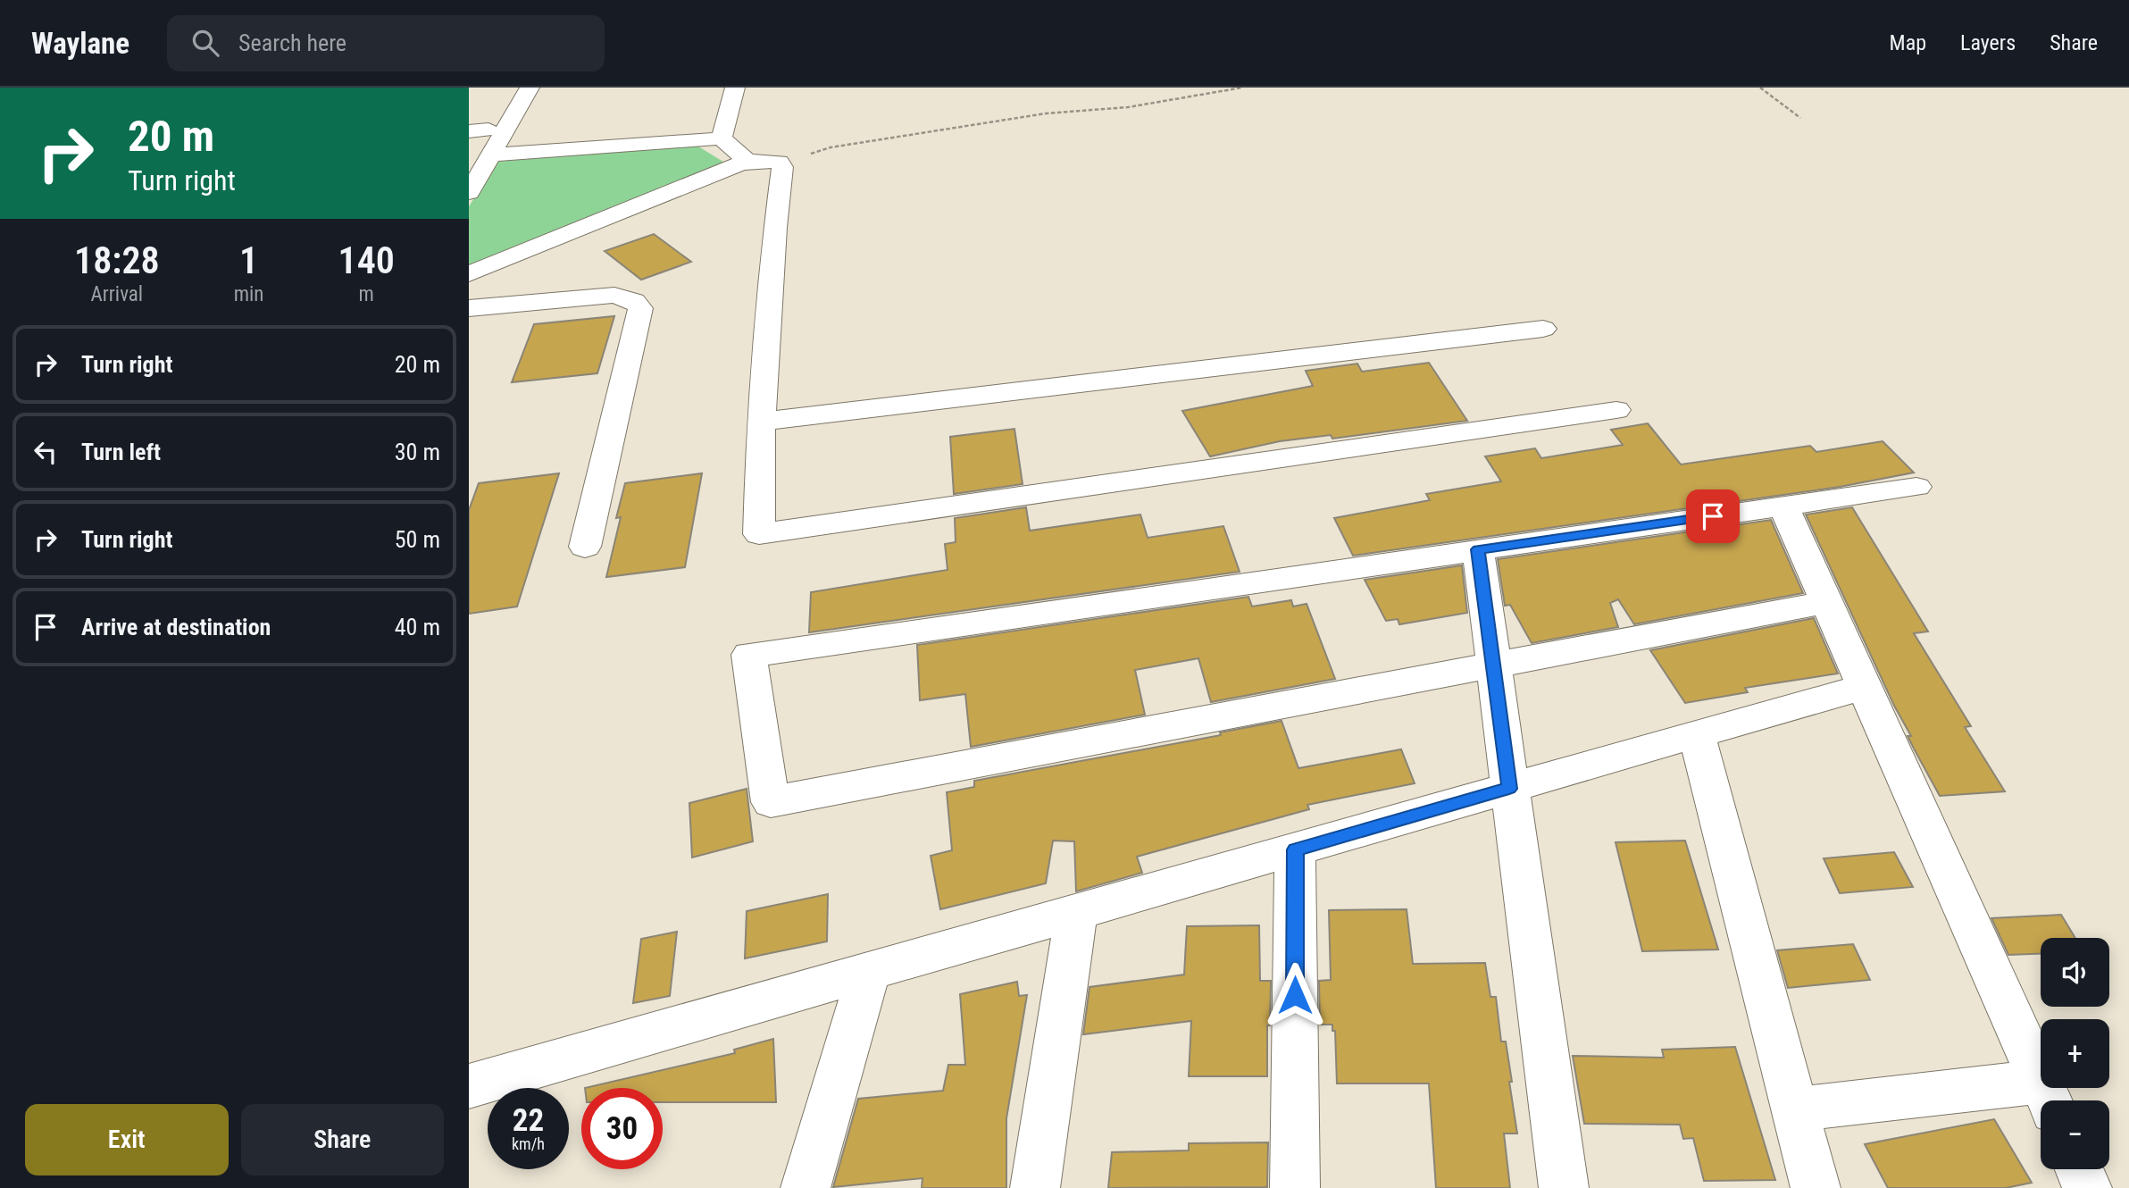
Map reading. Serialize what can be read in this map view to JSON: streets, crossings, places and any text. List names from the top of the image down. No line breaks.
{"page":{"header":"Waylane","search":"Search here","nav":["Map","Layers","Share"],"turn":["20 m","Turn right"],"eta":["18:28","Arrival","1","min","140","m"],"list":[{"name":"Turn right","value":"20 m"},{"name":"Turn left","value":"30 m"},{"name":"Turn right","value":"50 m"},{"name":"Arrive at destination","value":"40 m"}],"map_buttons":["+","−"],"speed":"22 km/h","limit":"30","buttons":["Exit","Share"]}}
